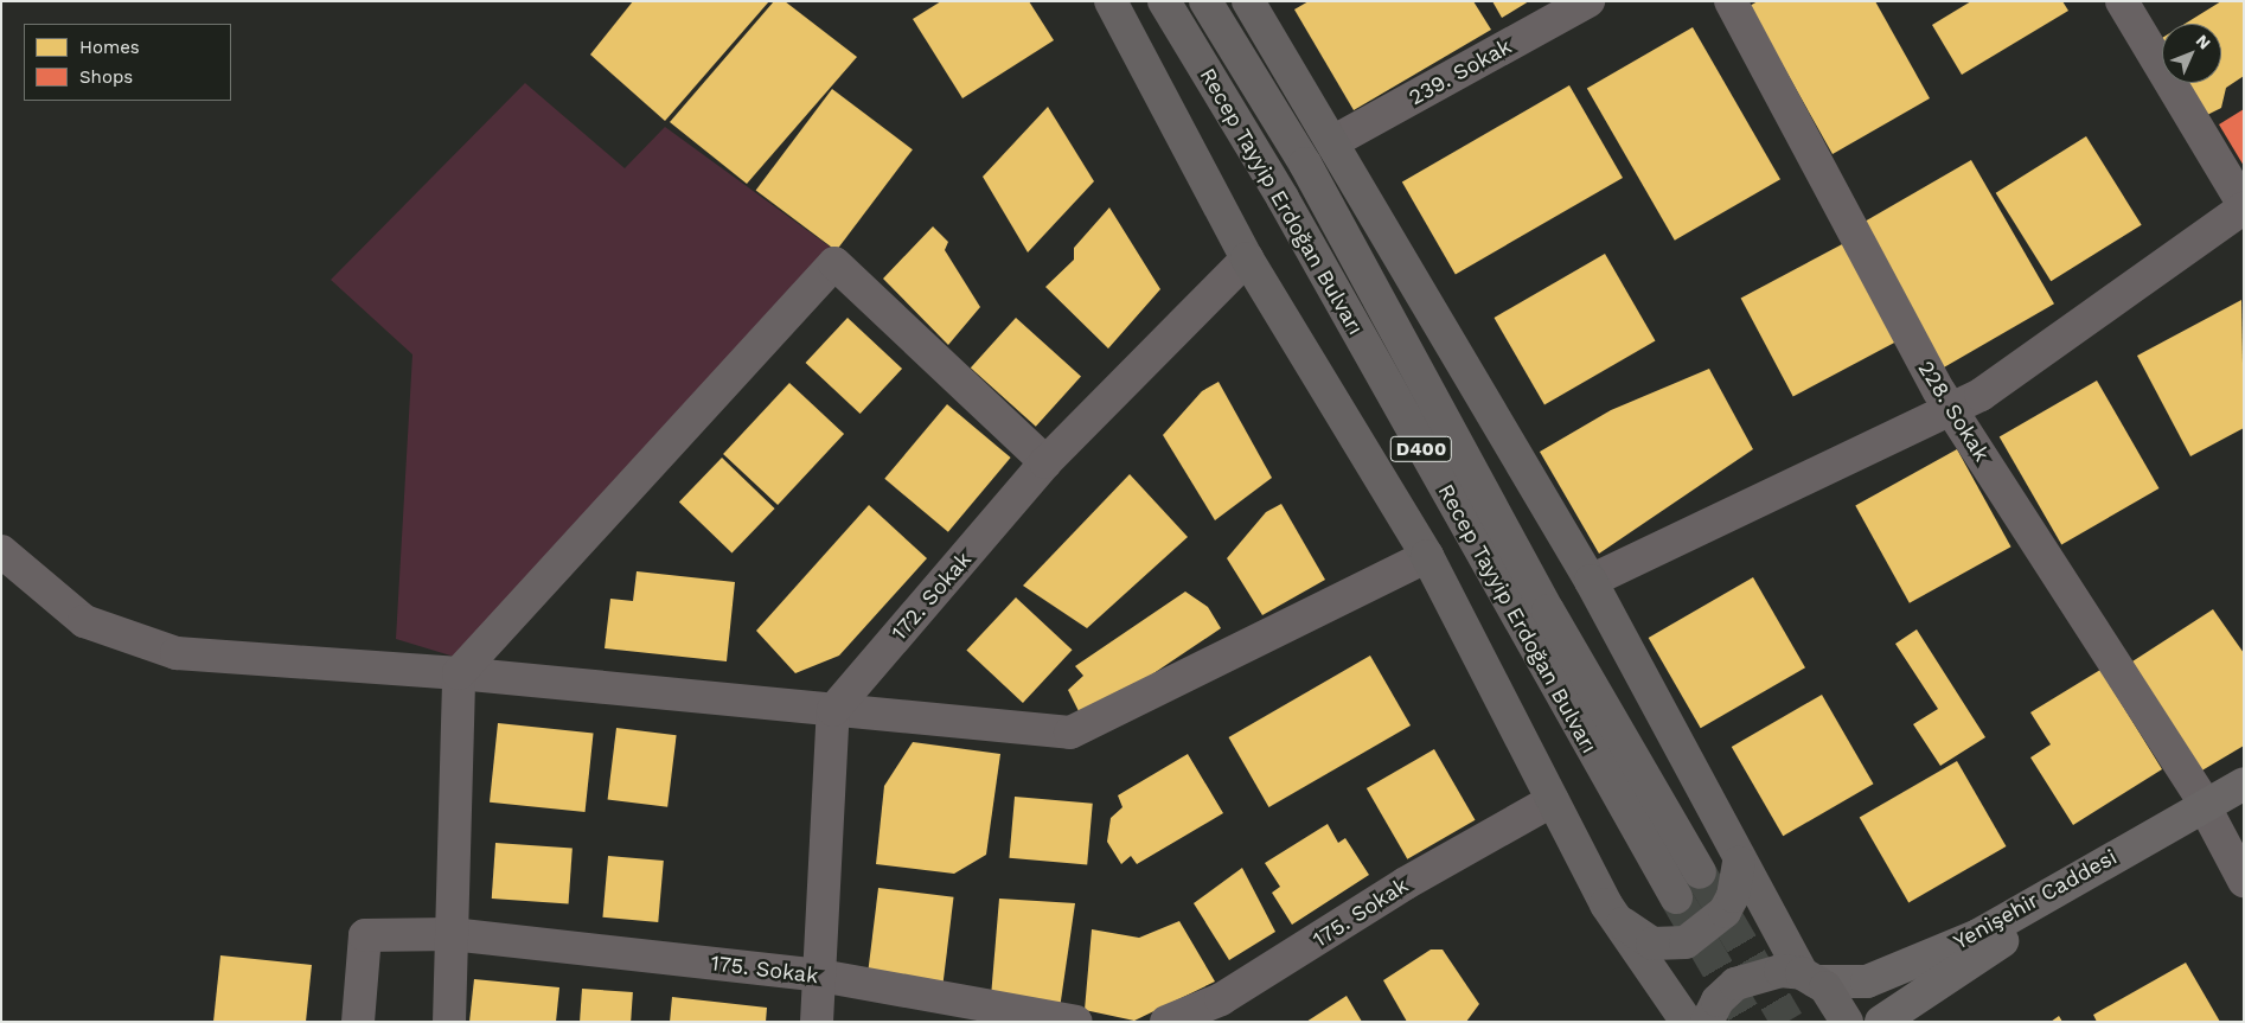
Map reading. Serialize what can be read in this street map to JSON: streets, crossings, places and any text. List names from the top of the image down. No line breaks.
{"streets":{"highway":["Recep Tayyip Erdoğan Bulvarı","D400"],"main road":["Yenişehir Caddesi"],"street":["239. Sokak","228. Sokak","172. Sokak","175. Sokak"]},"crossings":[["228. Sokak","Yenişehir Caddesi"]],"legend":["Homes","Shops"],"north":"top right"}
